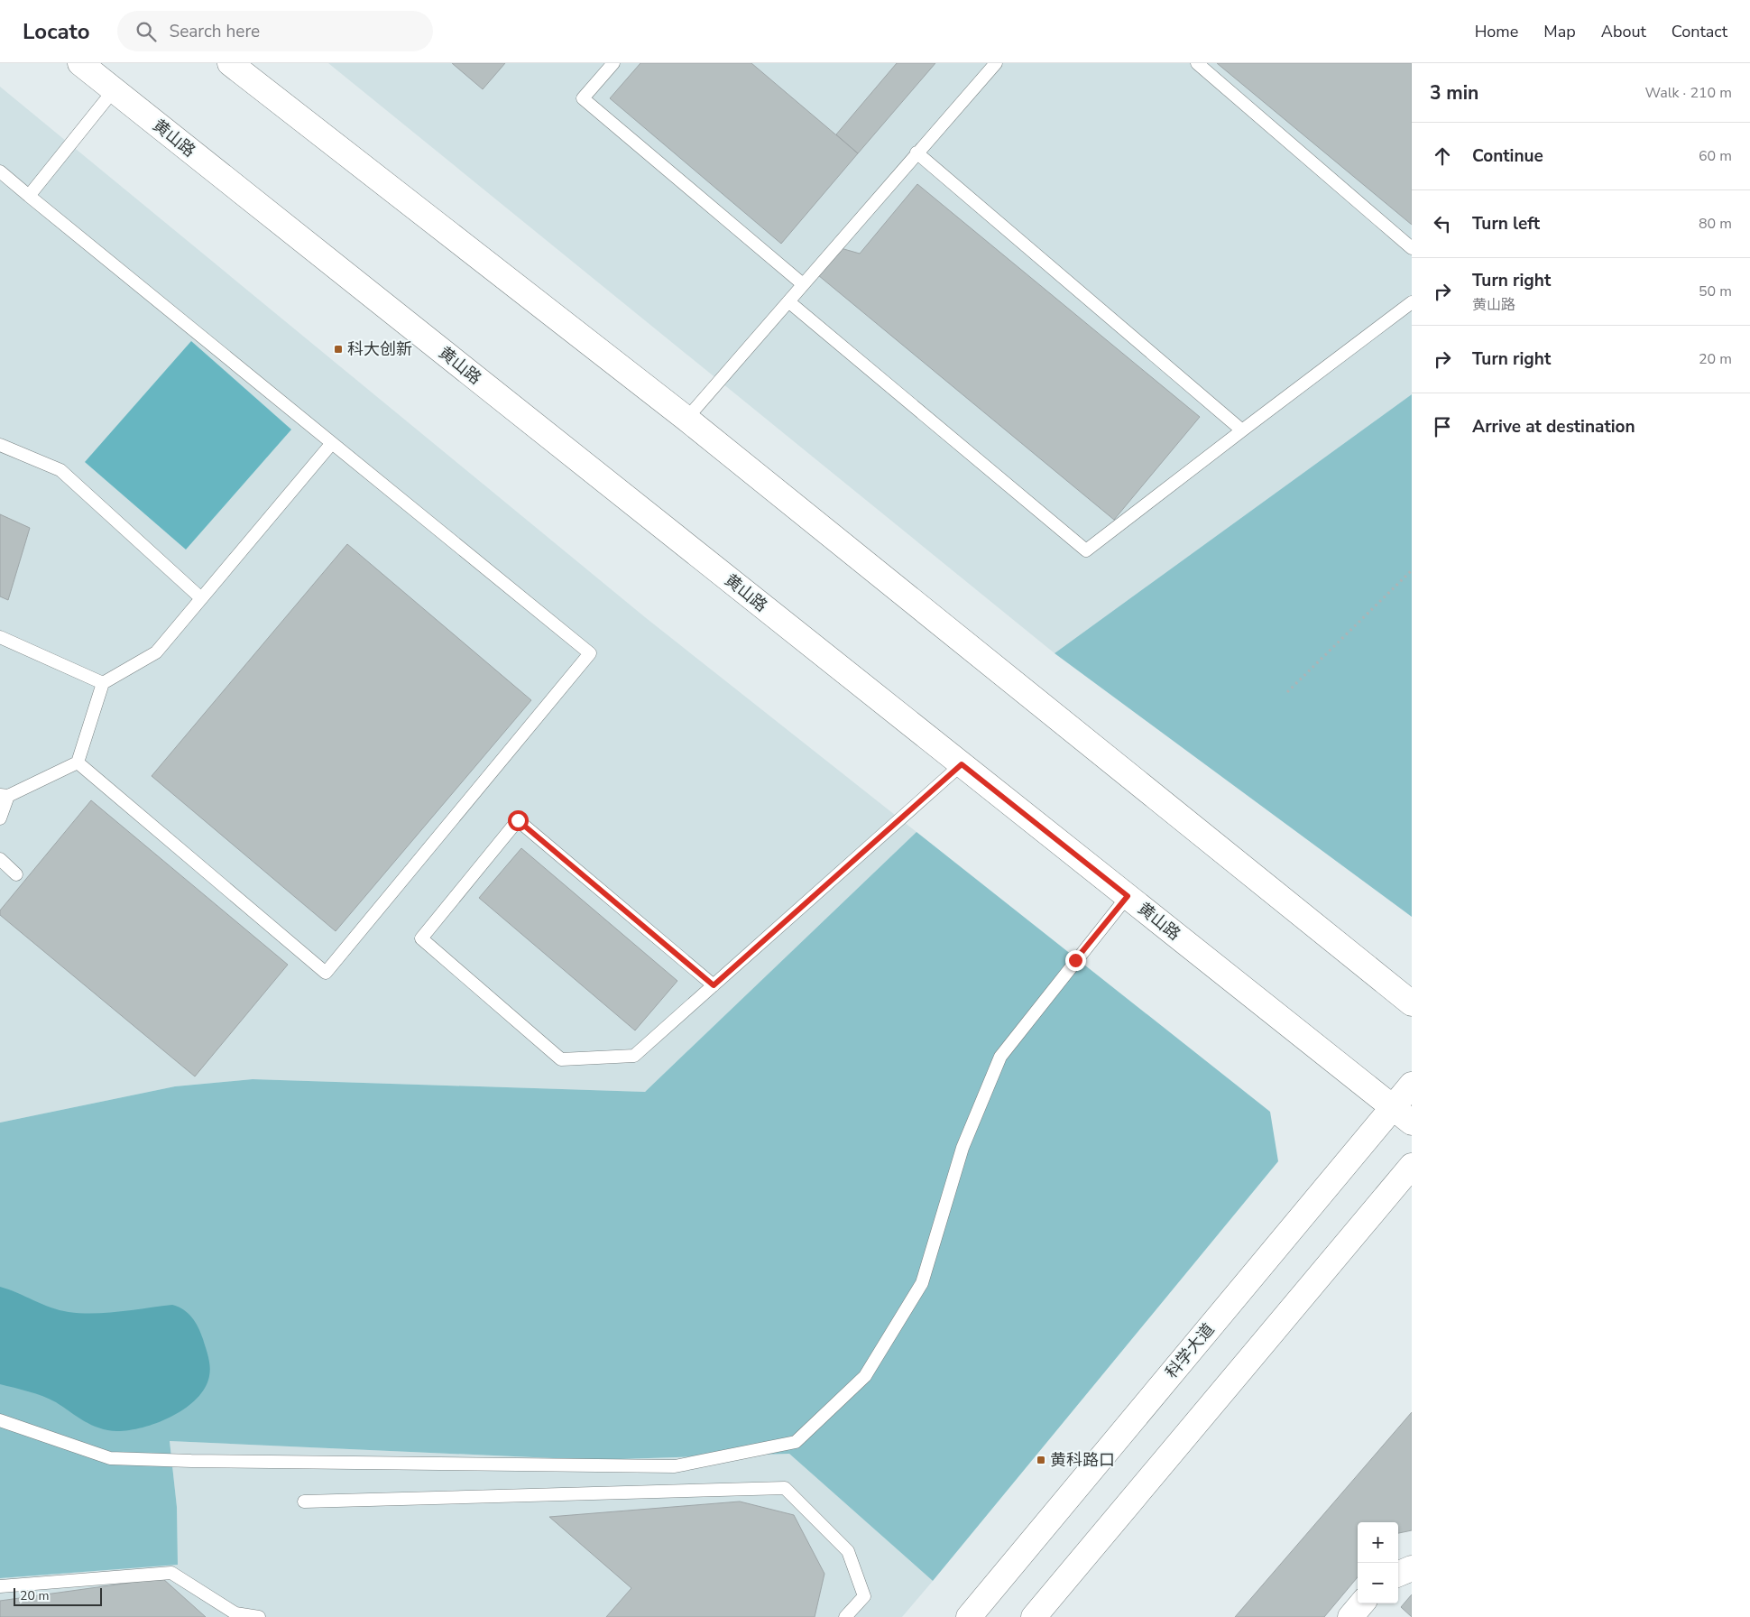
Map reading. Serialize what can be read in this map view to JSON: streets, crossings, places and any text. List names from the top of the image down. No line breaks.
{"streets":{"main road":["黄山路","科学大道"]},"crossings":[["黄山路","科学大道"]],"places":{"transit":["科大创新","黄科路口"]},"scale_bar":"20 m","page":{"header":"Locato","search":"Search here","nav":["Home","Map","About","Contact"],"heading":["3 min","Walk · 210 m"],"list":[["Continue","60 m"],["Turn left","80 m"],["Turn right","黄山路","50 m"],["Turn right","20 m"],"Arrive at destination"],"map_buttons":["+","−"],"scale":"20 m"}}
